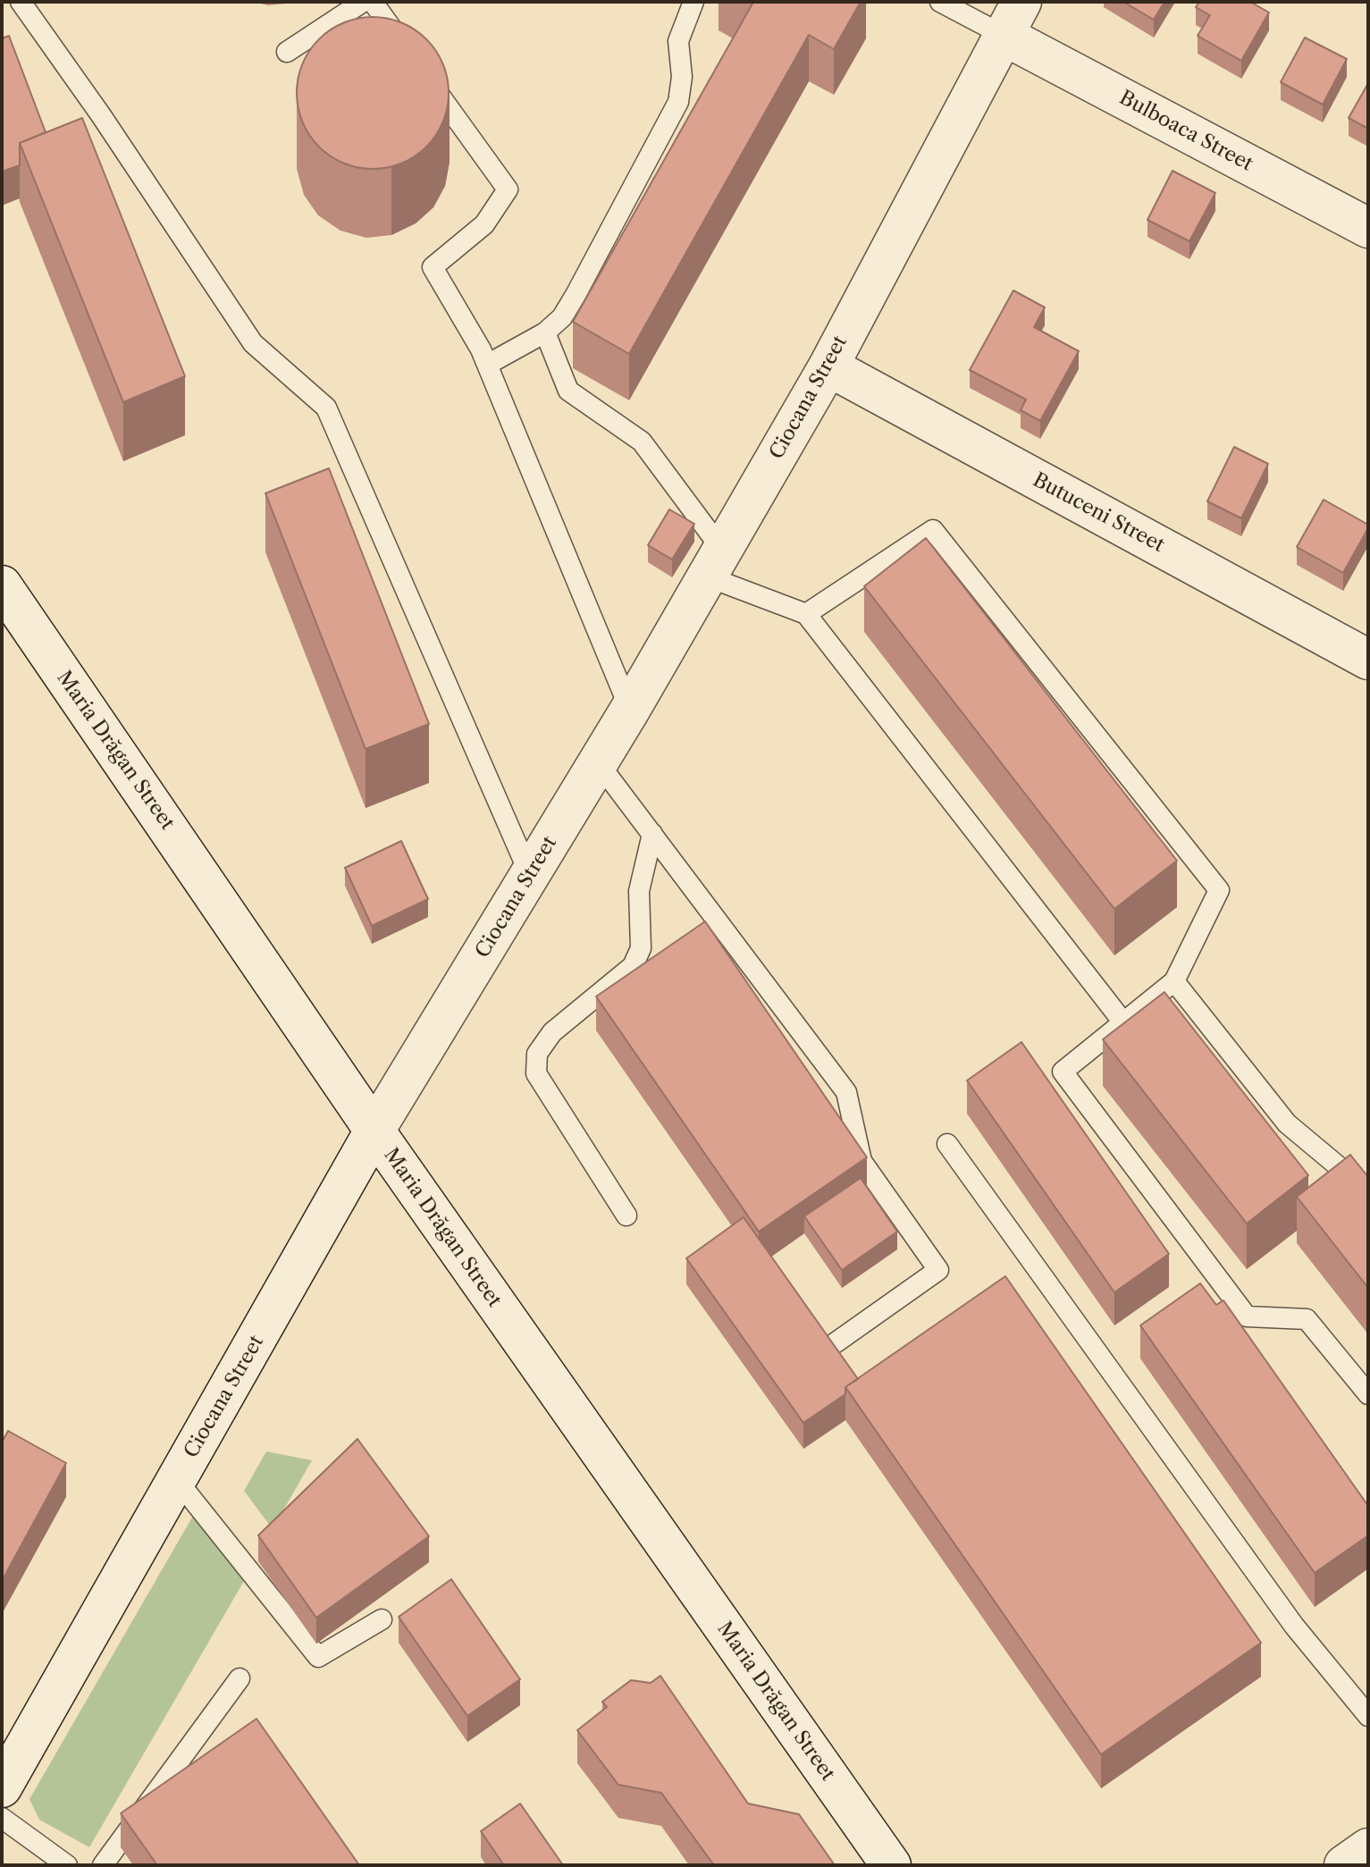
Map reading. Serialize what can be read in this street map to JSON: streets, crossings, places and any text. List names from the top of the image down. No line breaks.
{"streets":{"street":["Bulboaca Street","Ciocana Street","Butuceni Street","Maria Drăgan Street"]},"crossings":[["Bulboaca Street","Ciocana Street"],["Ciocana Street","Butuceni Street"],["Ciocana Street","Maria Drăgan Street"]]}
